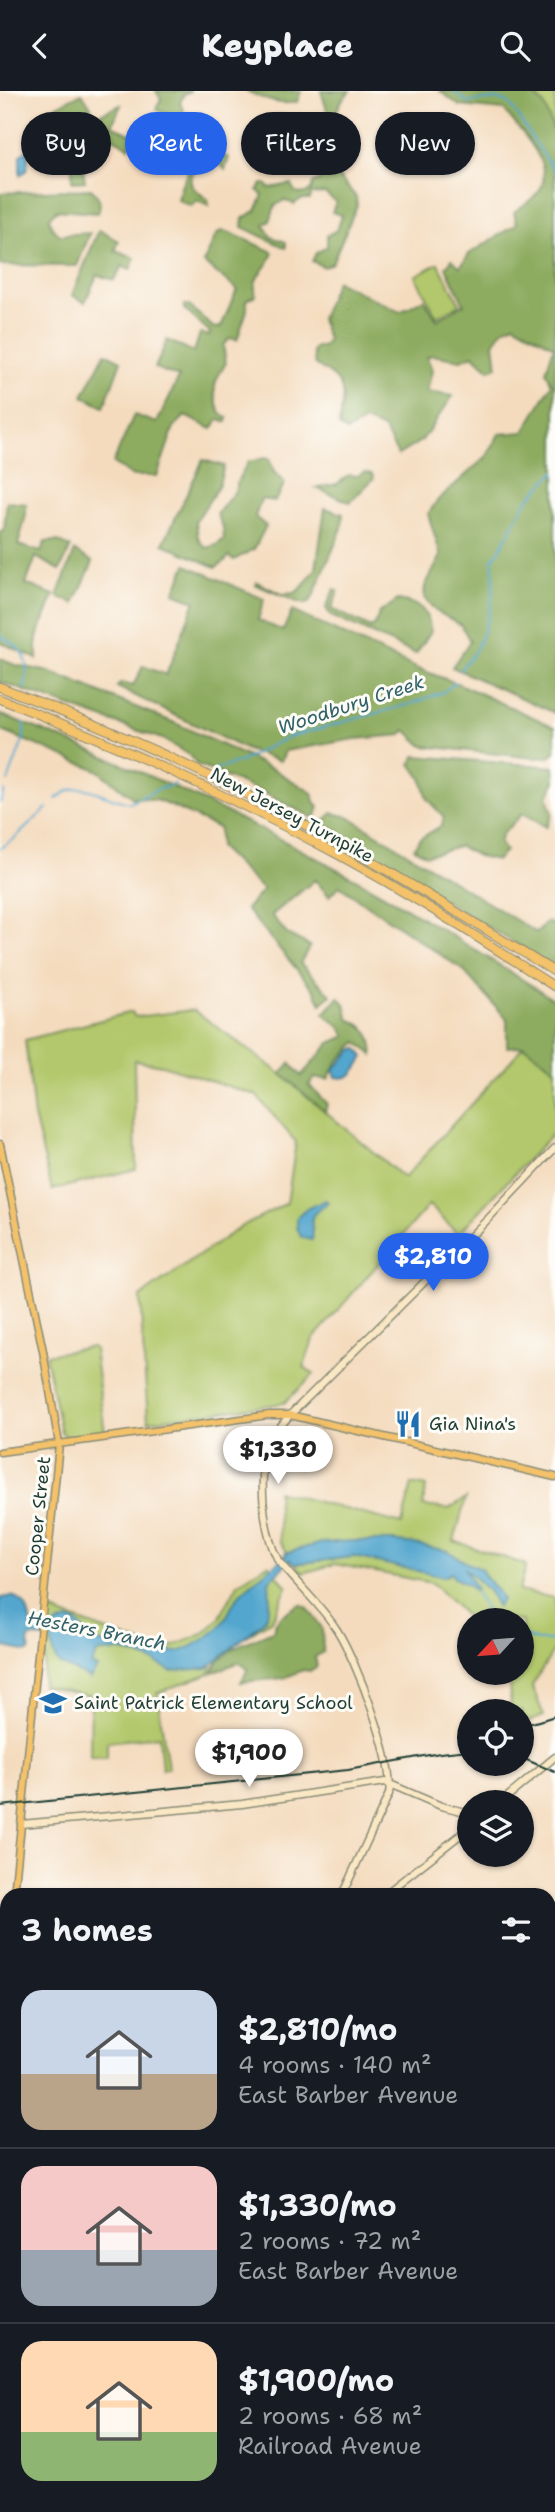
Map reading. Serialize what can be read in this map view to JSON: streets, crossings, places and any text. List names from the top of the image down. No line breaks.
{"streets":{"highway":["New Jersey Turnpike"],"main road":["Cooper Street"]},"water":["Woodbury Creek","Hesters Branch"],"places":{"restaurant":["Gia Nina's"],"school or university":["Saint Patrick Elementary School"]},"north":"bottom left","page":{"header":"Keyplace","chip":["Buy","Rent","Filters","New"],"price":["$2,810","$1,330","$1,900"],"heading":"3 homes","list":[{"name":"$2,810/mo","note":"4 rooms · 140 m² · East Barber Avenue"},{"name":"$1,330/mo","note":"2 rooms · 72 m² · East Barber Avenue"},{"name":"$1,900/mo","note":"2 rooms · 68 m² · Railroad Avenue"}]}}
